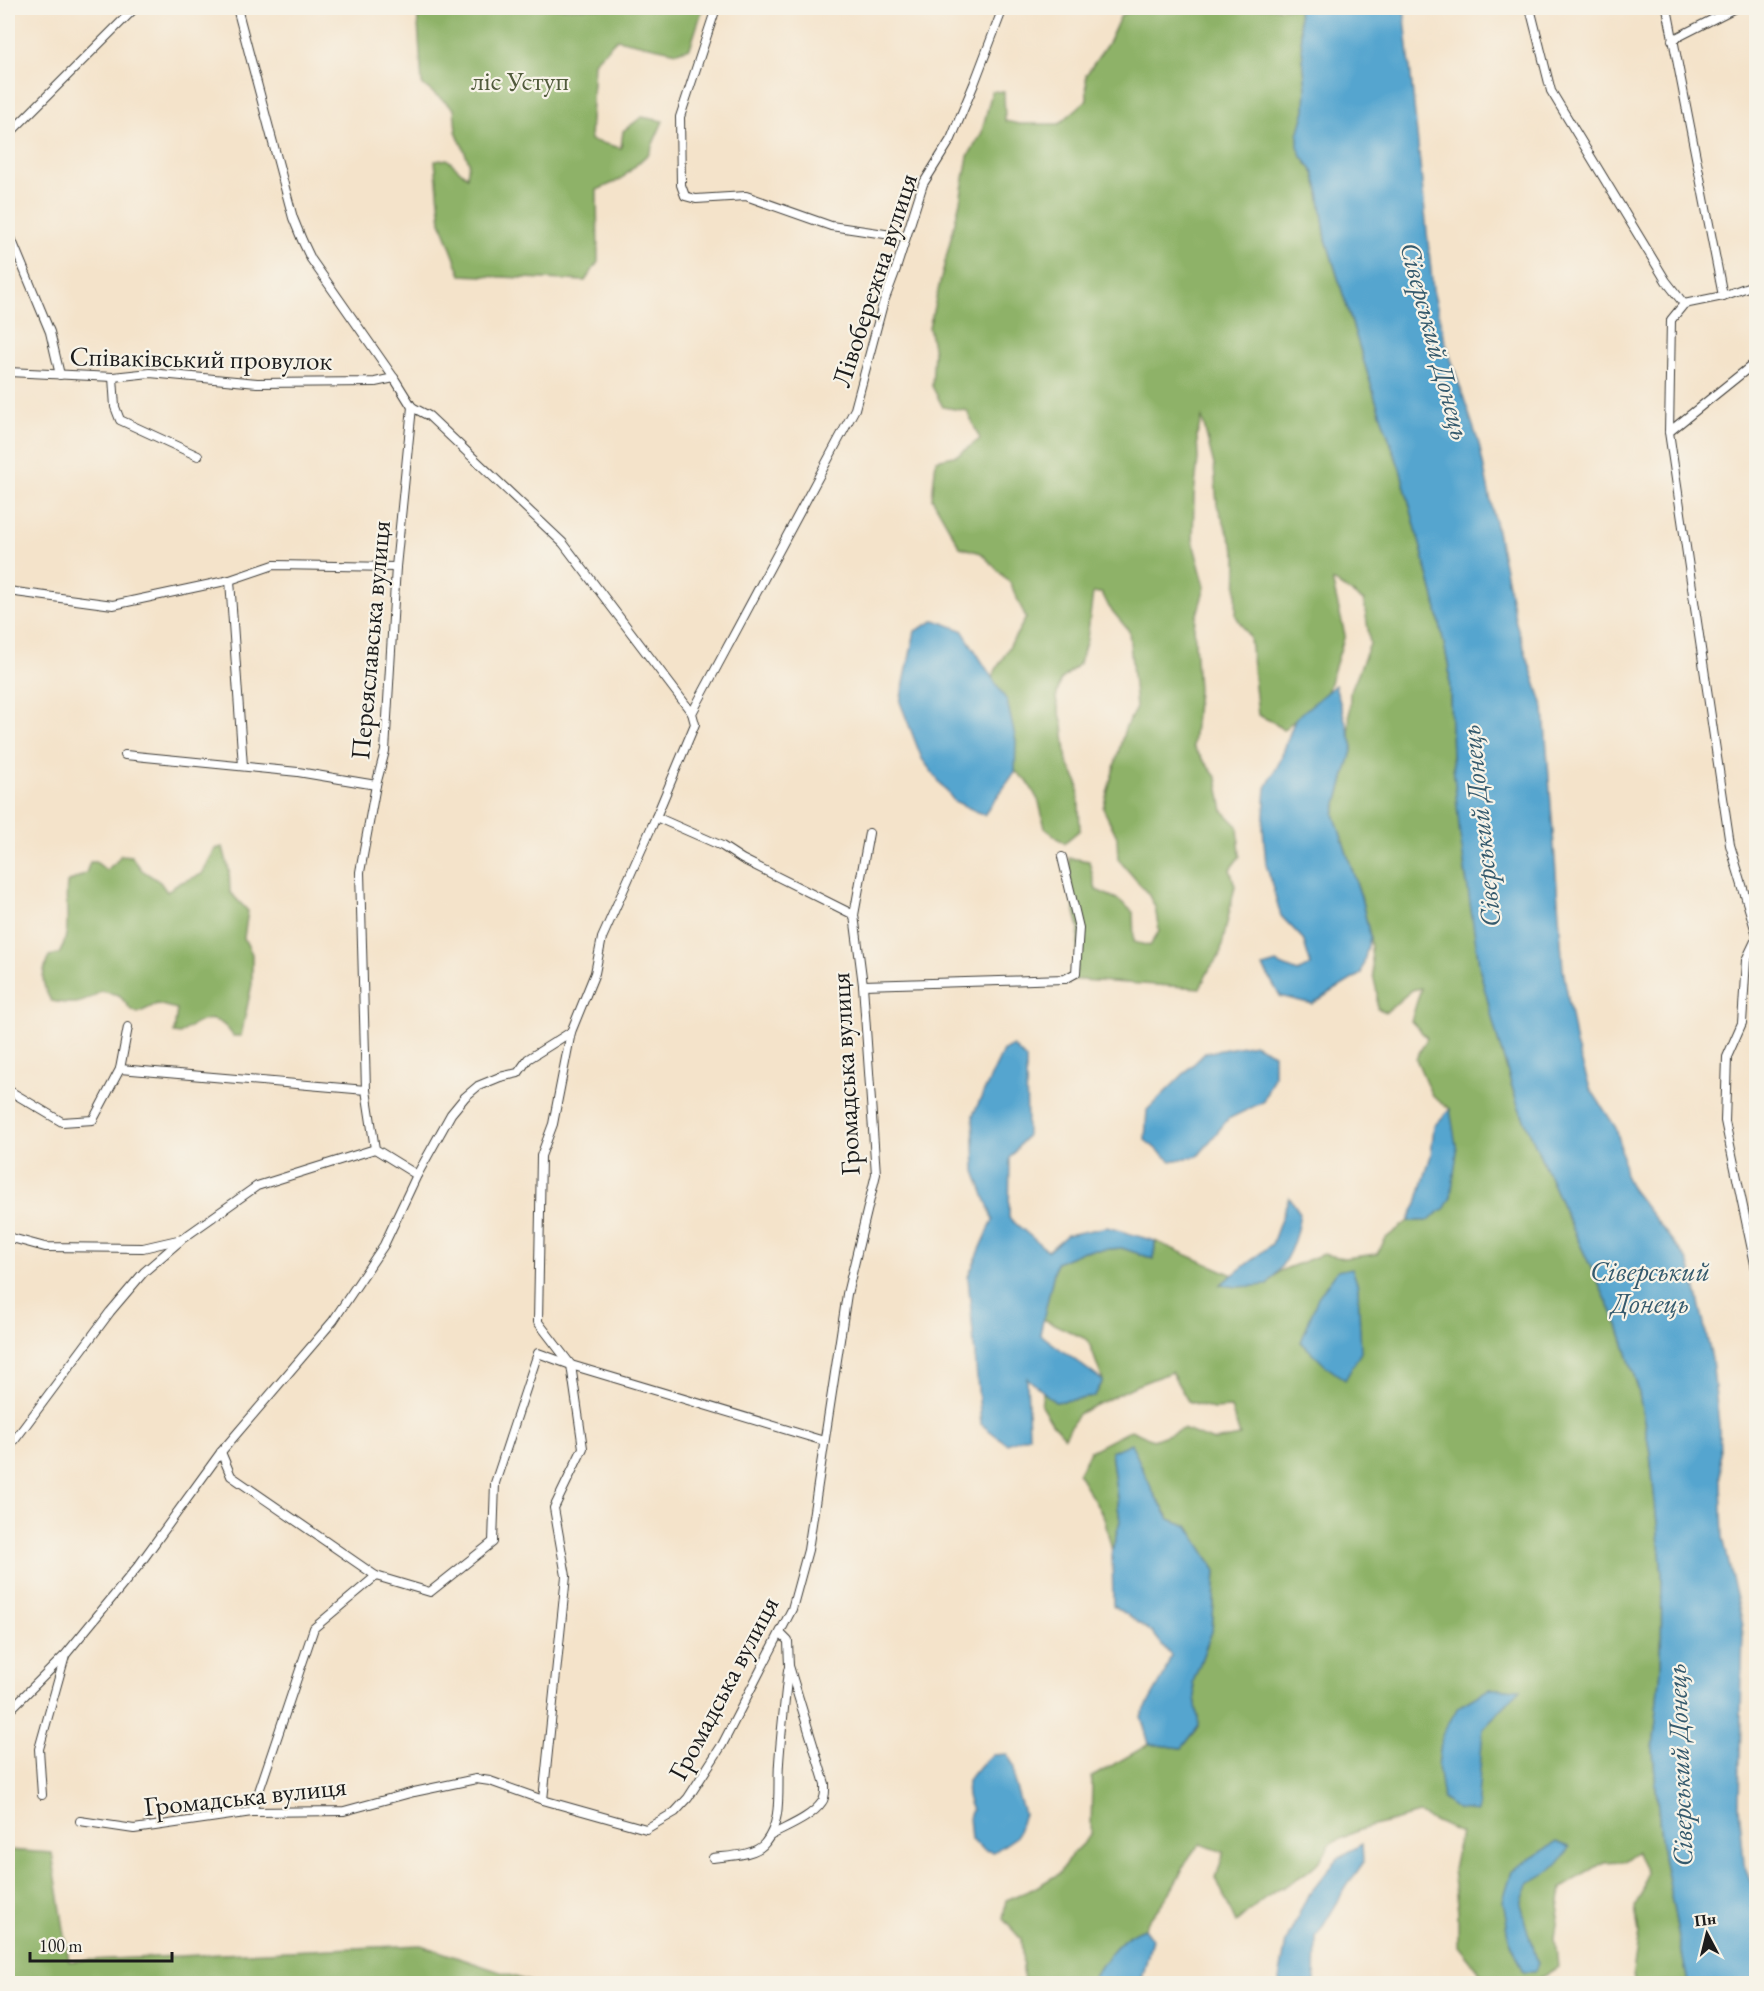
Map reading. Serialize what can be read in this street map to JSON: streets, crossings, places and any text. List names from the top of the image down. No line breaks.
{"streets":{"street":["Лівобережна вулиця","Співаківський провулок","Переяславська вулиця","Громадська вулиця"]},"water":["Сіверський Донець"],"parks":["ліс Уступ"],"scale_bar":"100 m","north":"top"}
